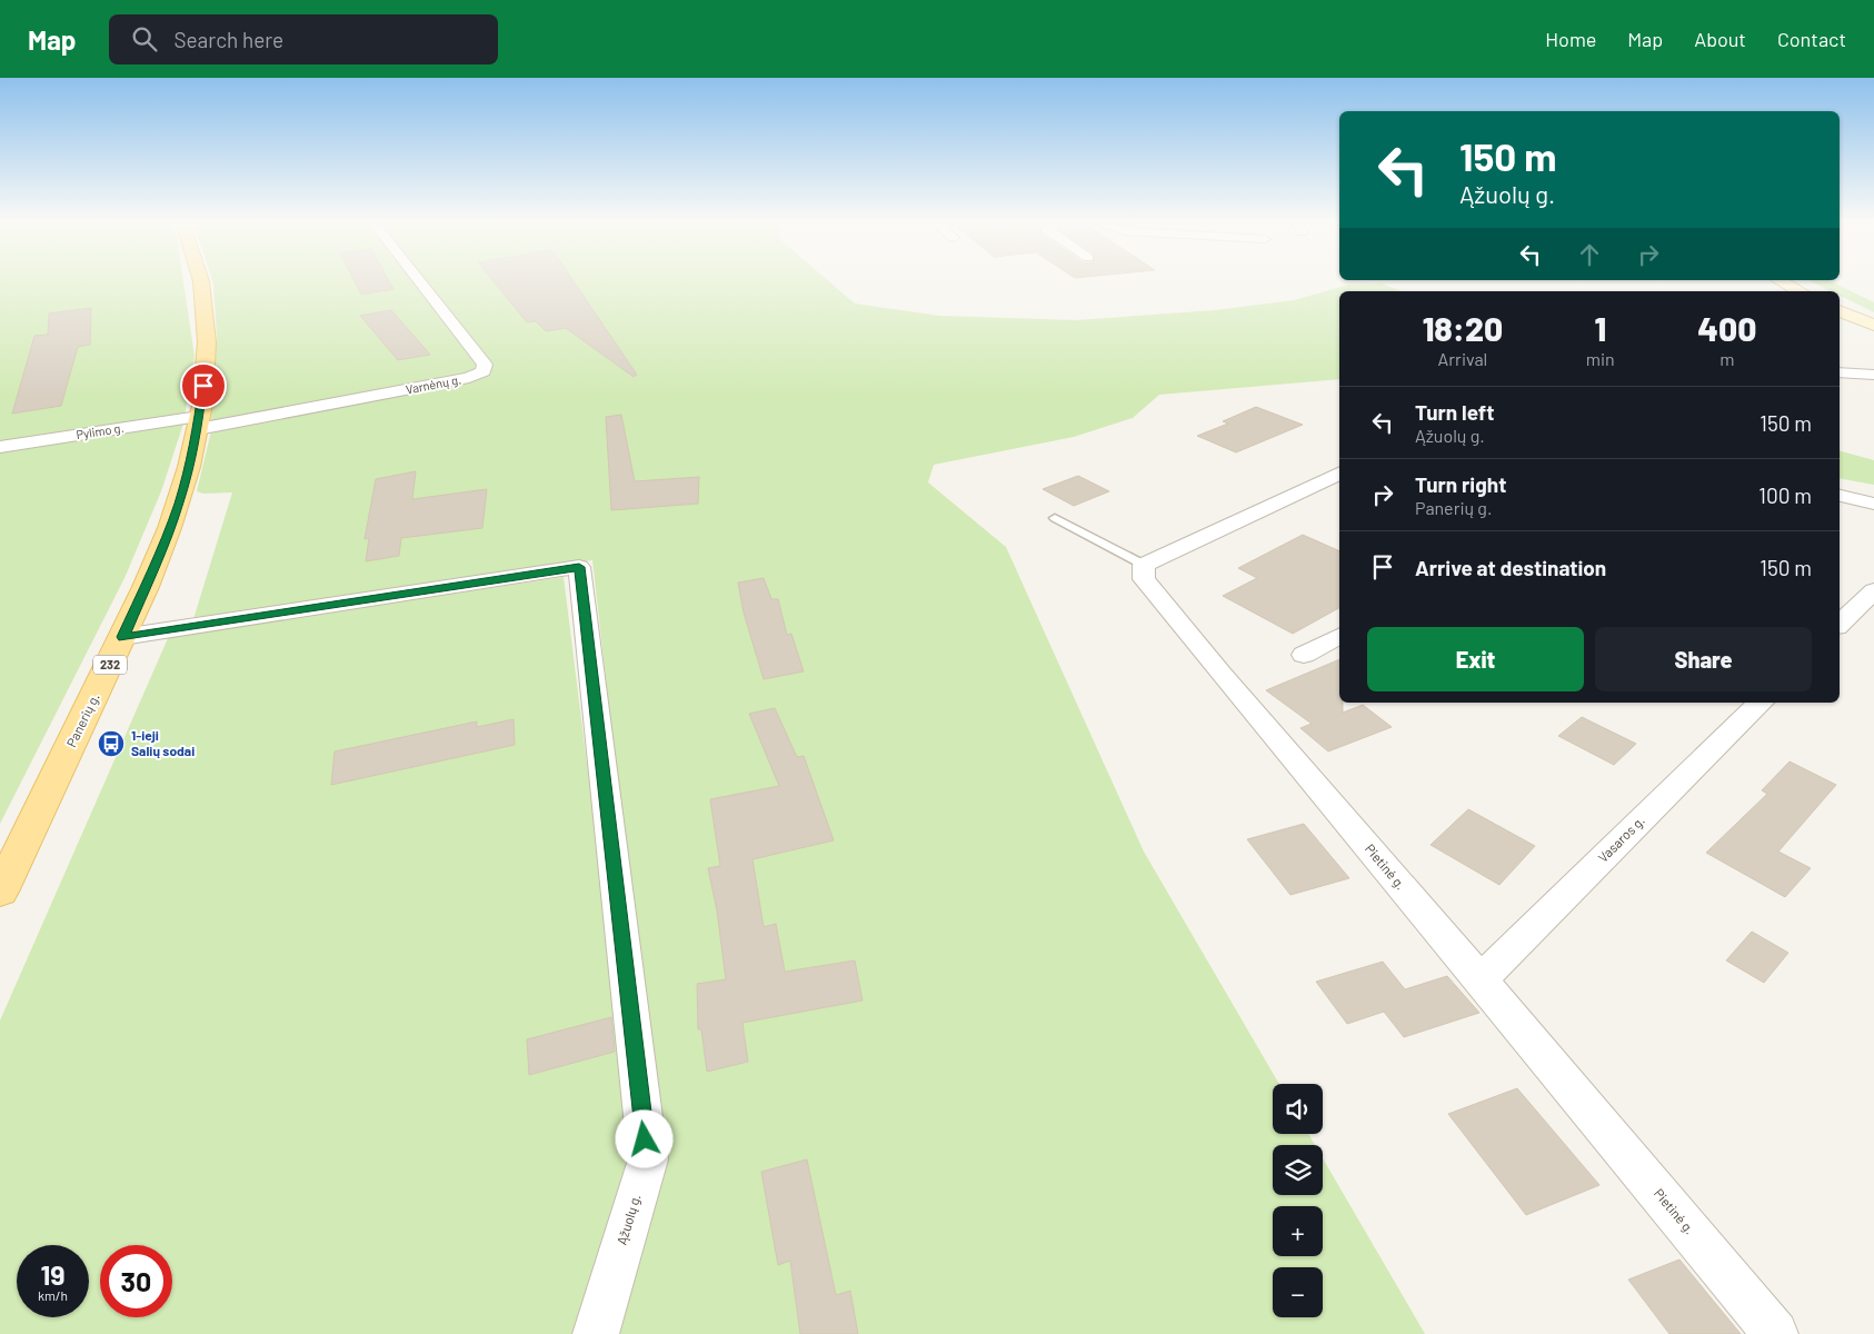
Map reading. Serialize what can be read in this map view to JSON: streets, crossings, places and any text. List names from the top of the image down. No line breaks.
{"streets":{"main road":["232","Panerių g."],"street":["Varnėnų g.","Pylimo g.","Vasaros g.","Pietinė g.","Ąžuolų g."]},"crossings":[["Varnėnų g.","Pylimo g."],["Varnėnų g.","Panerių g."],["Pylimo g.","Panerių g."],["Panerių g.","Ąžuolų g."],["Vasaros g.","Pietinė g."]],"places":{"bus stop":["1-ieji Salių sodai"]},"page":{"header":"Map","search":"Search here","nav":["Home","Map","About","Contact"],"turn":["150 m","Ąžuolų g."],"eta":["18:20","Arrival","1","min","400","m"],"list":[{"name":"Turn left","note":"Ąžuolų g.","value":"150 m"},{"name":"Turn right","note":"Panerių g.","value":"100 m"},{"name":"Arrive at destination","value":"150 m"}],"buttons":["Exit","Share"],"map_buttons":["+","−"],"speed":"19 km/h","limit":"30"}}
